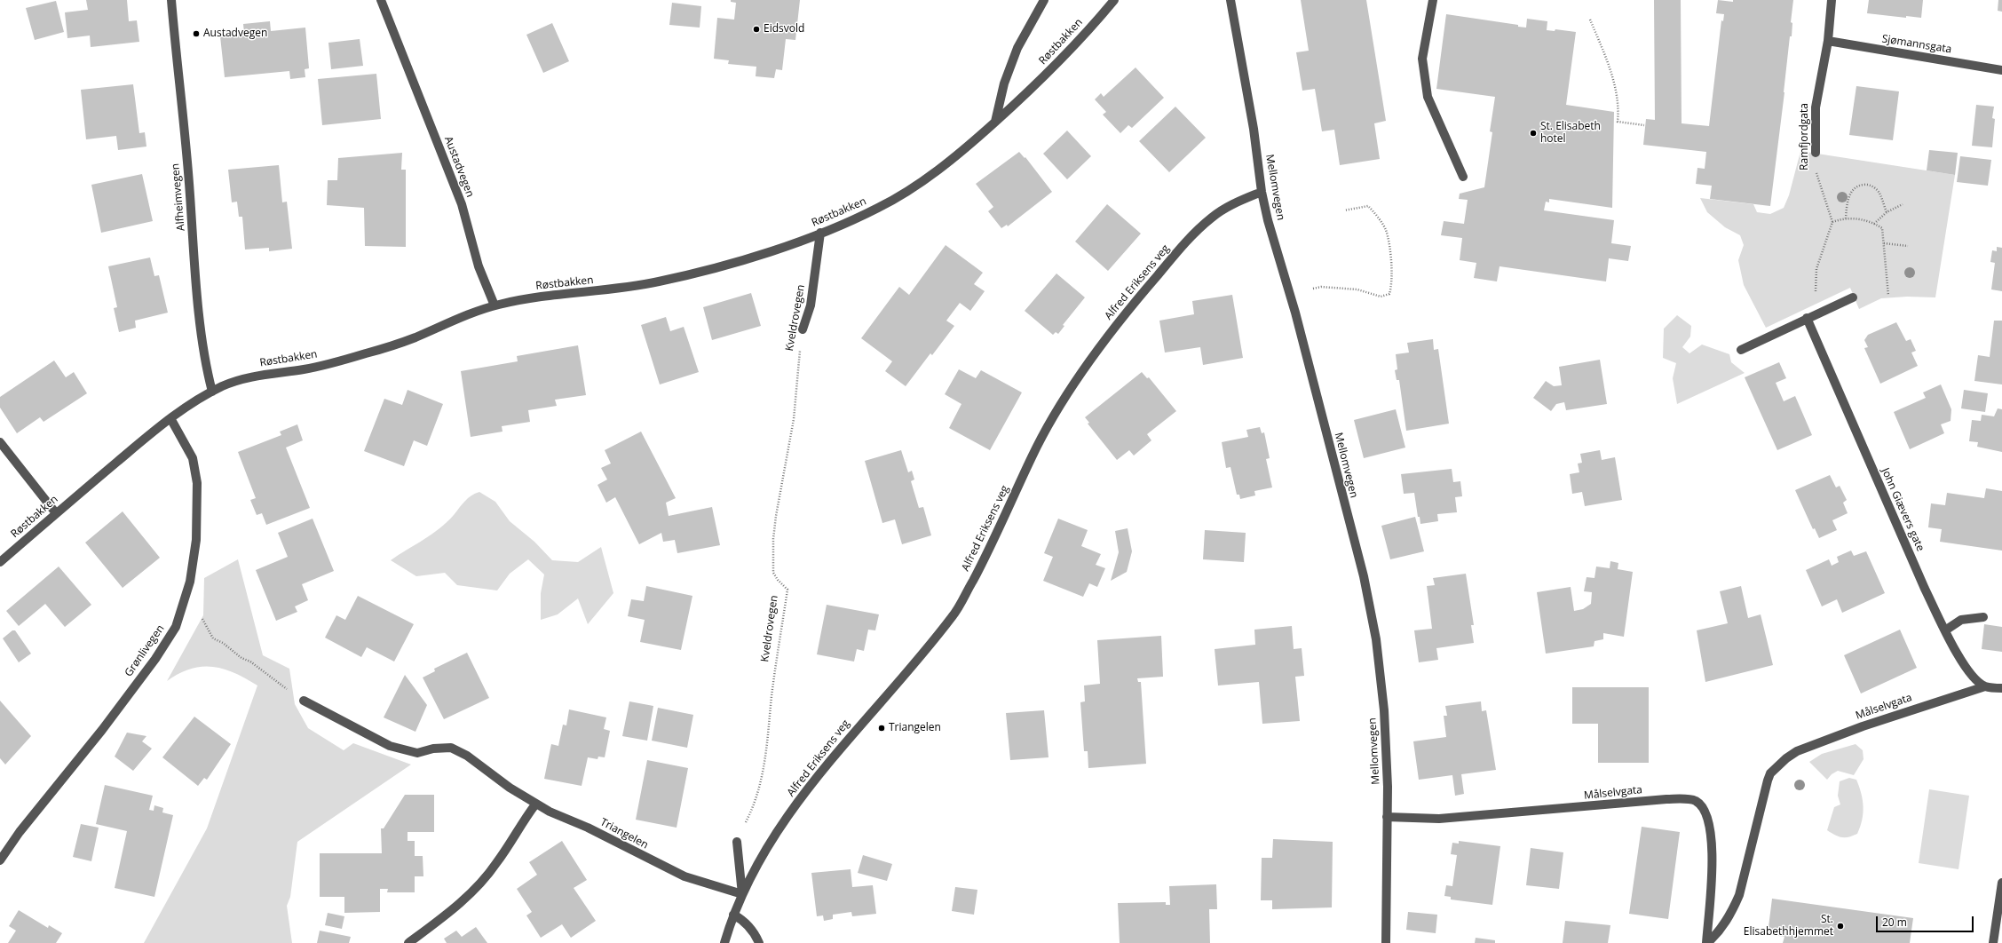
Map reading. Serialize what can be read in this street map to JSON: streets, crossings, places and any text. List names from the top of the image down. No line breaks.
{"streets":{"street":["Røstbakken","Sjømannsgata","Ramfjordgata","Austadvegen","Mellomvegen","Alfheimvegen","Alfred Eriksens veg","Kveldrovegen","John Giævers gate","Grønlivegen","Målselvgata","Triangelen"]},"crossings":[["Røstbakken","Austadvegen"],["Røstbakken","Alfheimvegen"],["Røstbakken","Kveldrovegen"],["Røstbakken","Grønlivegen"],["Sjømannsgata","Ramfjordgata"],["Mellomvegen","Alfred Eriksens veg"],["Mellomvegen","Målselvgata"],["Alfred Eriksens veg","Triangelen"],["John Giævers gate","Målselvgata"]],"places":["Eidsvold","Austadvegen","St. Elisabeth hotel","Triangelen","St. Elisabethhjemmet"],"scale_bar":"20 m"}
